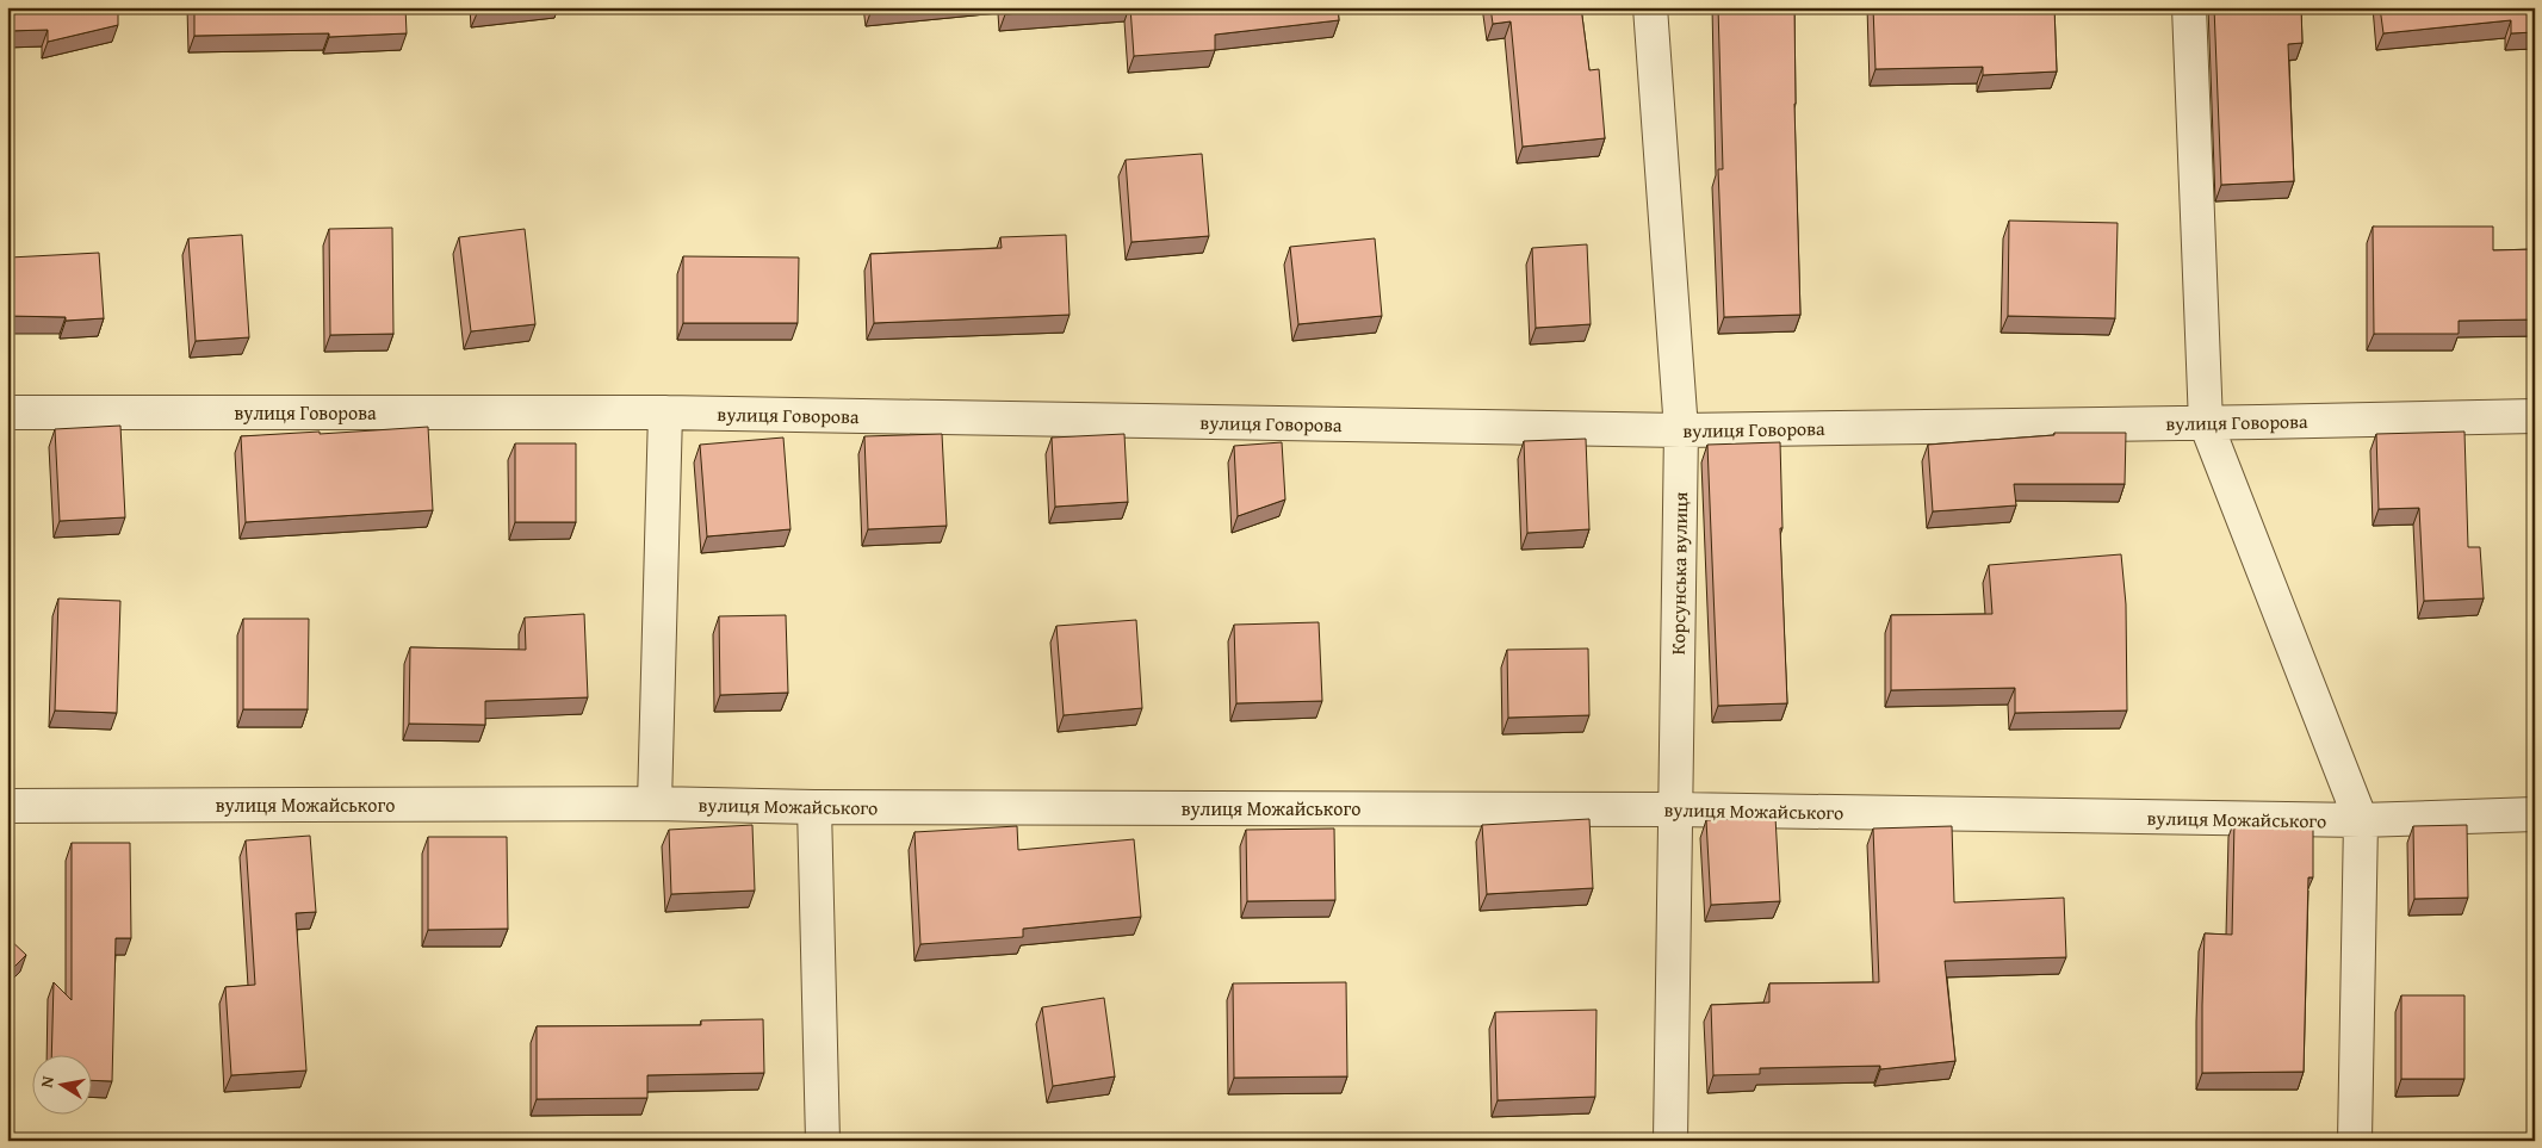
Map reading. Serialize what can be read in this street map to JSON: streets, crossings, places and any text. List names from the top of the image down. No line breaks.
{"streets":{"street":["вулиця Говорова","Корсунська вулиця","вулиця Можайського"]},"crossings":[["вулиця Говорова","Корсунська вулиця"],["Корсунська вулиця","вулиця Можайського"]],"north":"left"}
